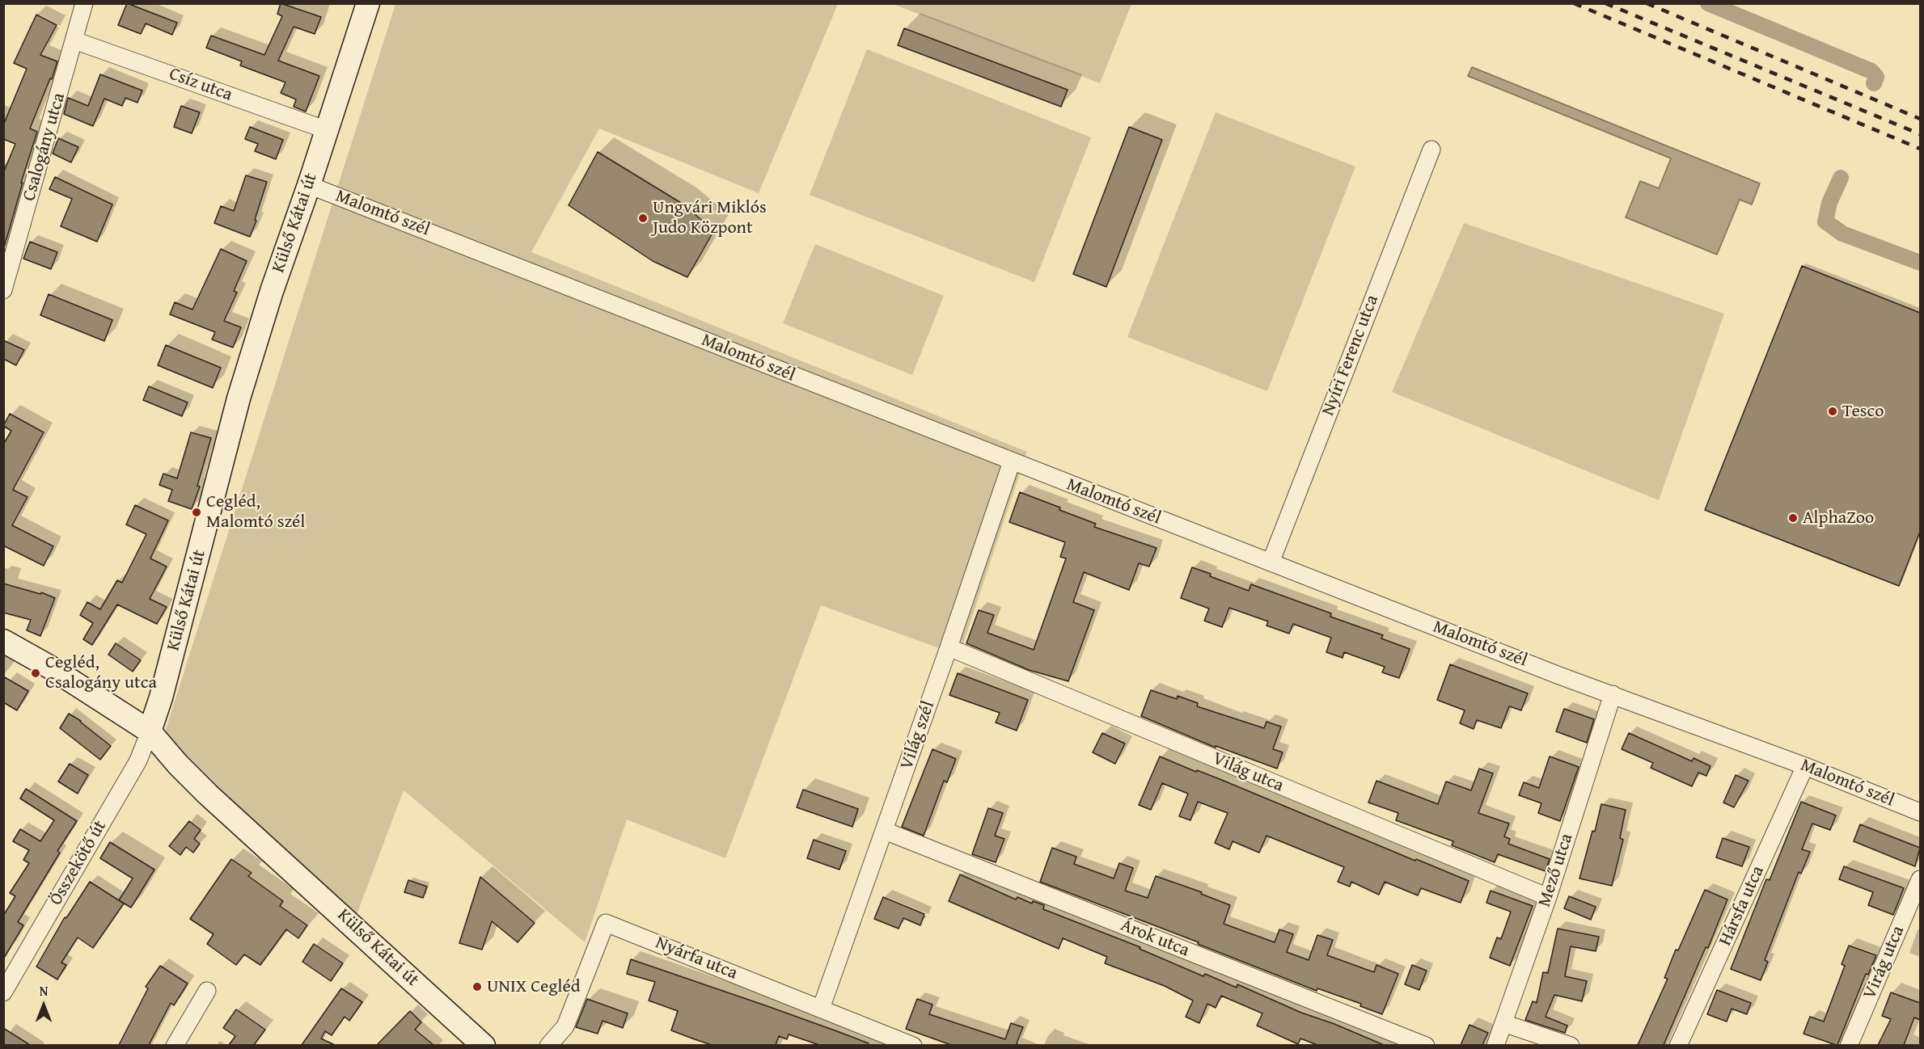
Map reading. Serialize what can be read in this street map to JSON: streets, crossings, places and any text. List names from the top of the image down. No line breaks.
{"streets":{"main road":["Külső Kátai út"],"street":["Csíz utca","Csalogány utca","Malomtó szél","Nyíri Ferenc utca","Világ szél","Világ utca","Összekötő út","Mező utca","Hársfa utca","Árok utca","Nyárfa utca","Virág utca"]},"crossings":[["Csíz utca","Csalogány utca"],["Csíz utca","Külső Kátai út"],["Malomtó szél","Külső Kátai út"],["Malomtó szél","Nyíri Ferenc utca"],["Malomtó szél","Világ szél"],["Malomtó szél","Mező utca"],["Malomtó szél","Hársfa utca"],["Külső Kátai út","Összekötő út"],["Világ szél","Világ utca"],["Világ szél","Árok utca"],["Világ szél","Nyárfa utca"],["Világ utca","Mező utca"]],"places":["Ungvári Miklós Judo Központ","Tesco","Cegléd, Malomtó szél","AlphaZoo","Cegléd, Csalogány utca","UNIX Cegléd"],"north":"top"}
